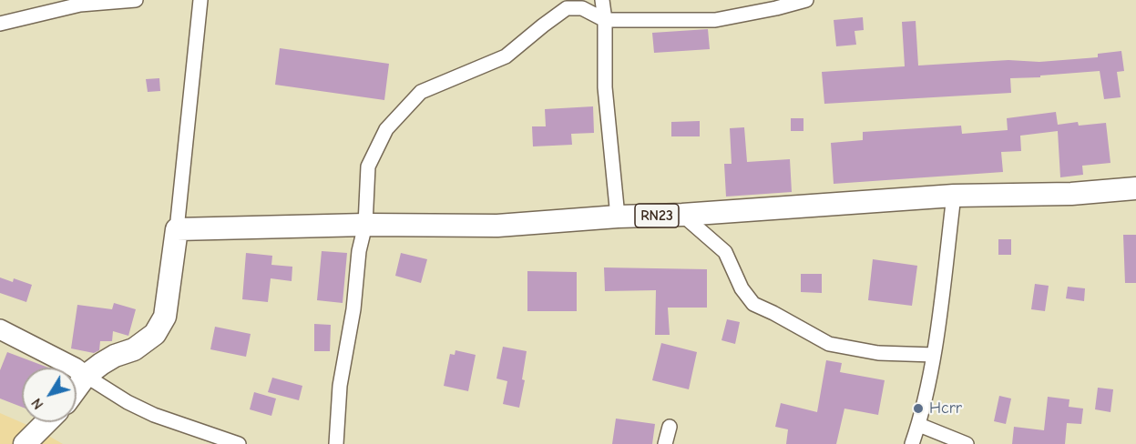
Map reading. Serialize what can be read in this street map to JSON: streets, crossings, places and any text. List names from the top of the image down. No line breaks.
{"streets":{"main road":["RN23"]},"places":["Hcrr"],"north":"bottom left"}
